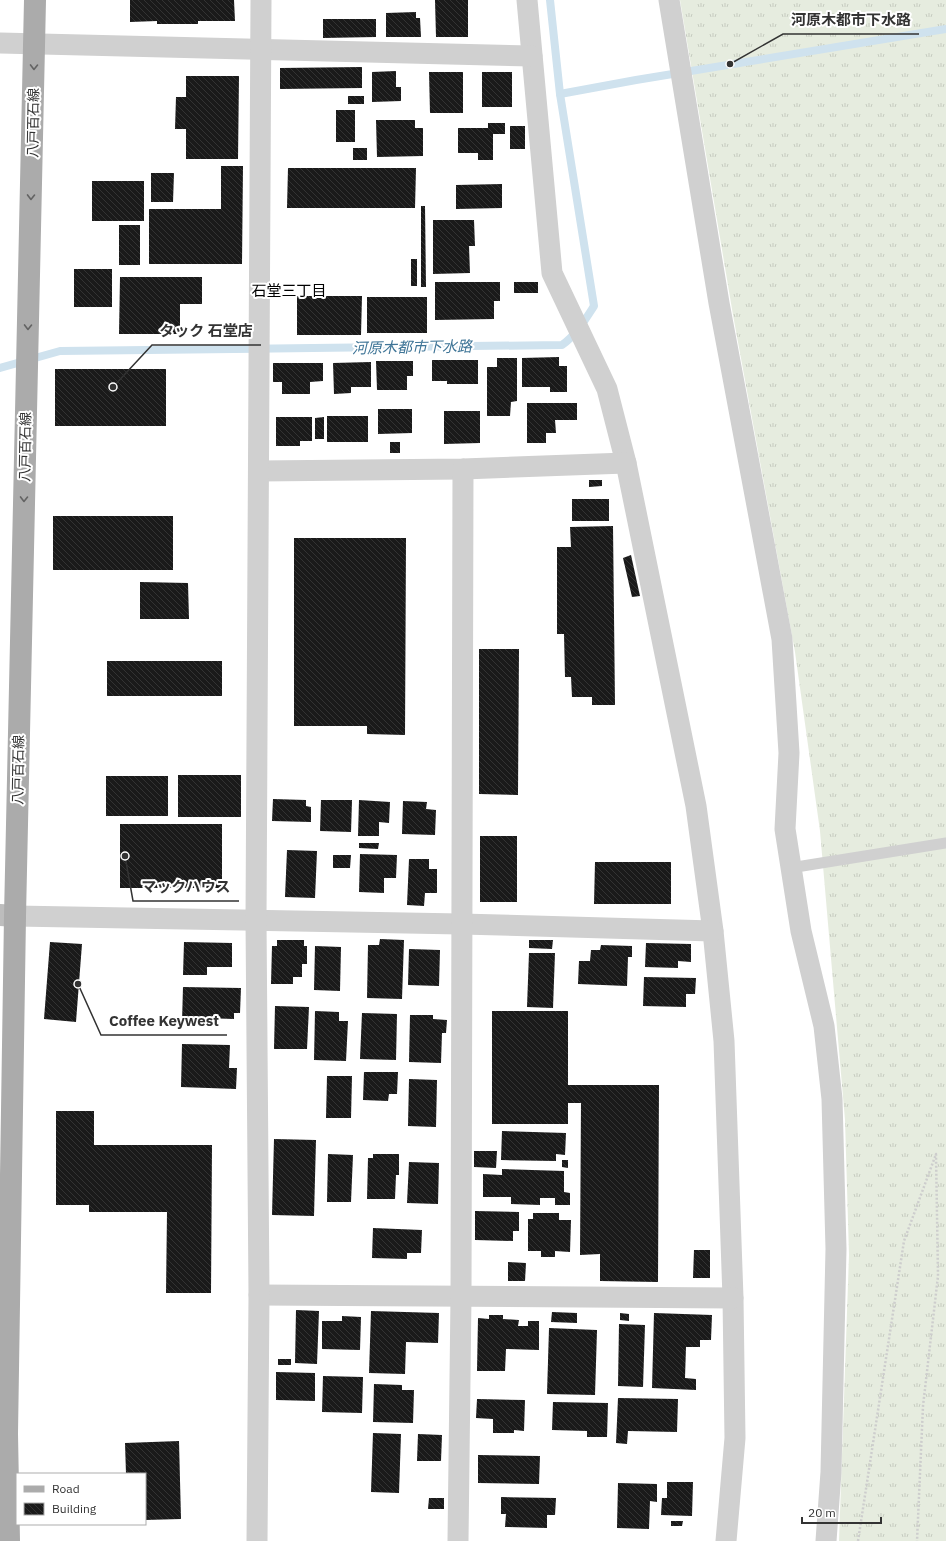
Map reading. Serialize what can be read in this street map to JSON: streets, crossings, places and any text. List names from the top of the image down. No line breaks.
{"streets":{"main road":["八戸百石線"]},"one_way":["八戸百石線"],"districts":["石堂三丁目"],"water":["河原木都市下水路"],"places":["河原木都市下水路","タック 石堂店","マックハウス","Coffee Keywest"],"legend":["Road","Building"],"scale_bar":"20 m"}
